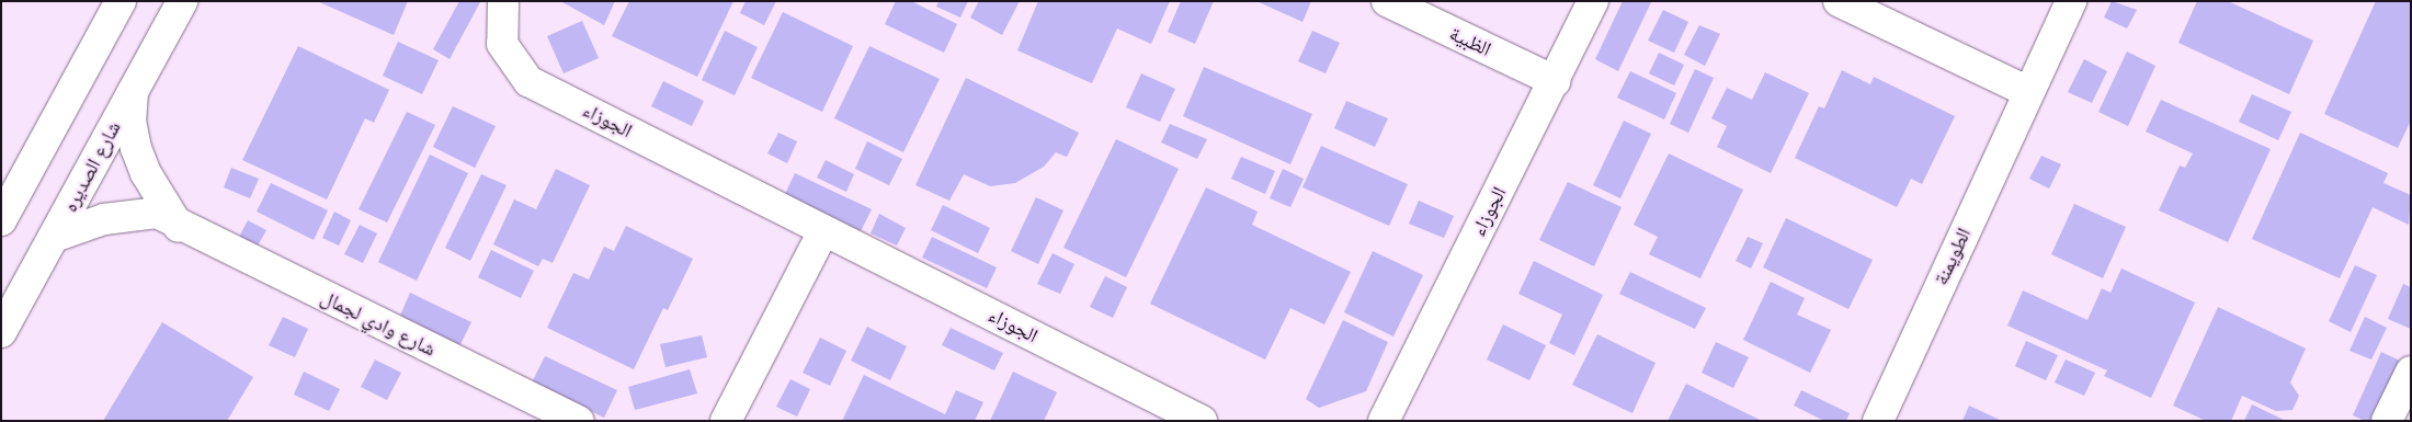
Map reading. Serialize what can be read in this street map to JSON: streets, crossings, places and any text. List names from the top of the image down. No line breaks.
{"streets":{"street":["الظبية","الجوزاء","شارع الصديره","الطويمنة","شارع وادي لجمال"]},"crossings":[["الظبية","الجوزاء"],["شارع الصديره","شارع وادي لجمال"]]}
